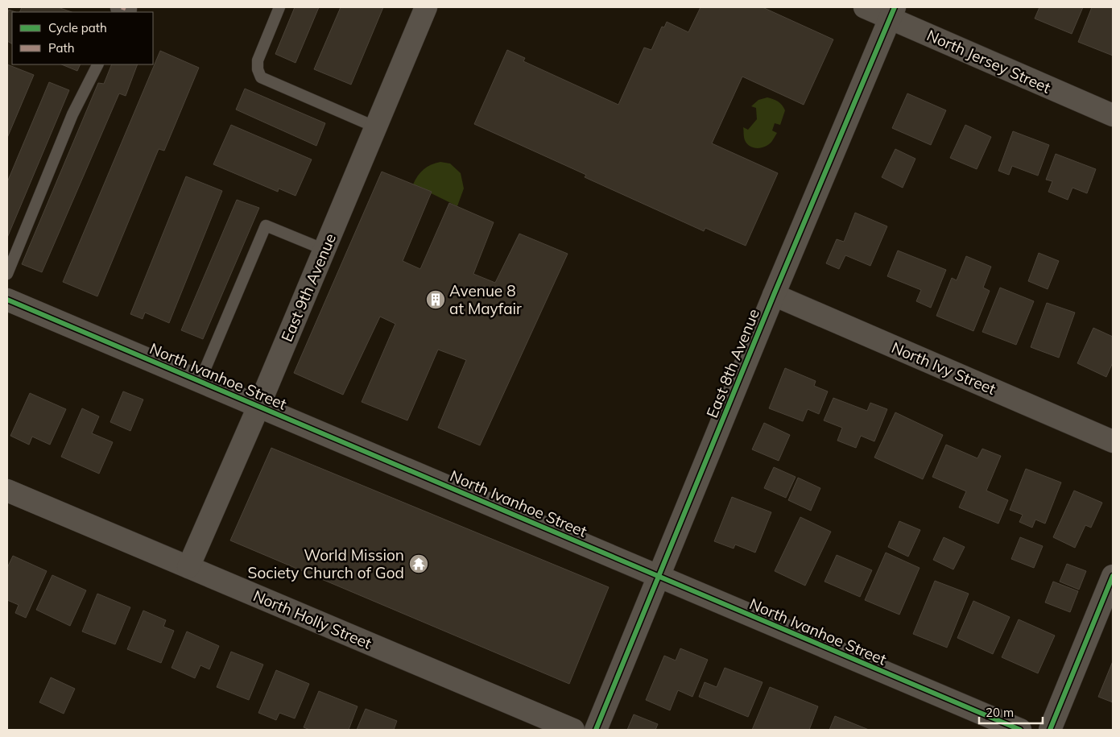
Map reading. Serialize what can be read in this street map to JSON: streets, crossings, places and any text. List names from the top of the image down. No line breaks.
{"streets":{"street":["North Jersey Street","East 9th Avenue","East 8th Avenue","North Ivy Street","North Ivanhoe Street","North Holly Street"]},"crossings":[["North Jersey Street","East 8th Avenue"],["East 9th Avenue","North Ivanhoe Street"],["East 9th Avenue","North Holly Street"],["East 8th Avenue","North Ivy Street"],["East 8th Avenue","North Ivanhoe Street"]],"places":{"building":["Avenue 8 at Mayfair"],"temple":["World Mission Society Church of God"]},"legend":["Cycle path","Path"],"scale_bar":"20 m"}
